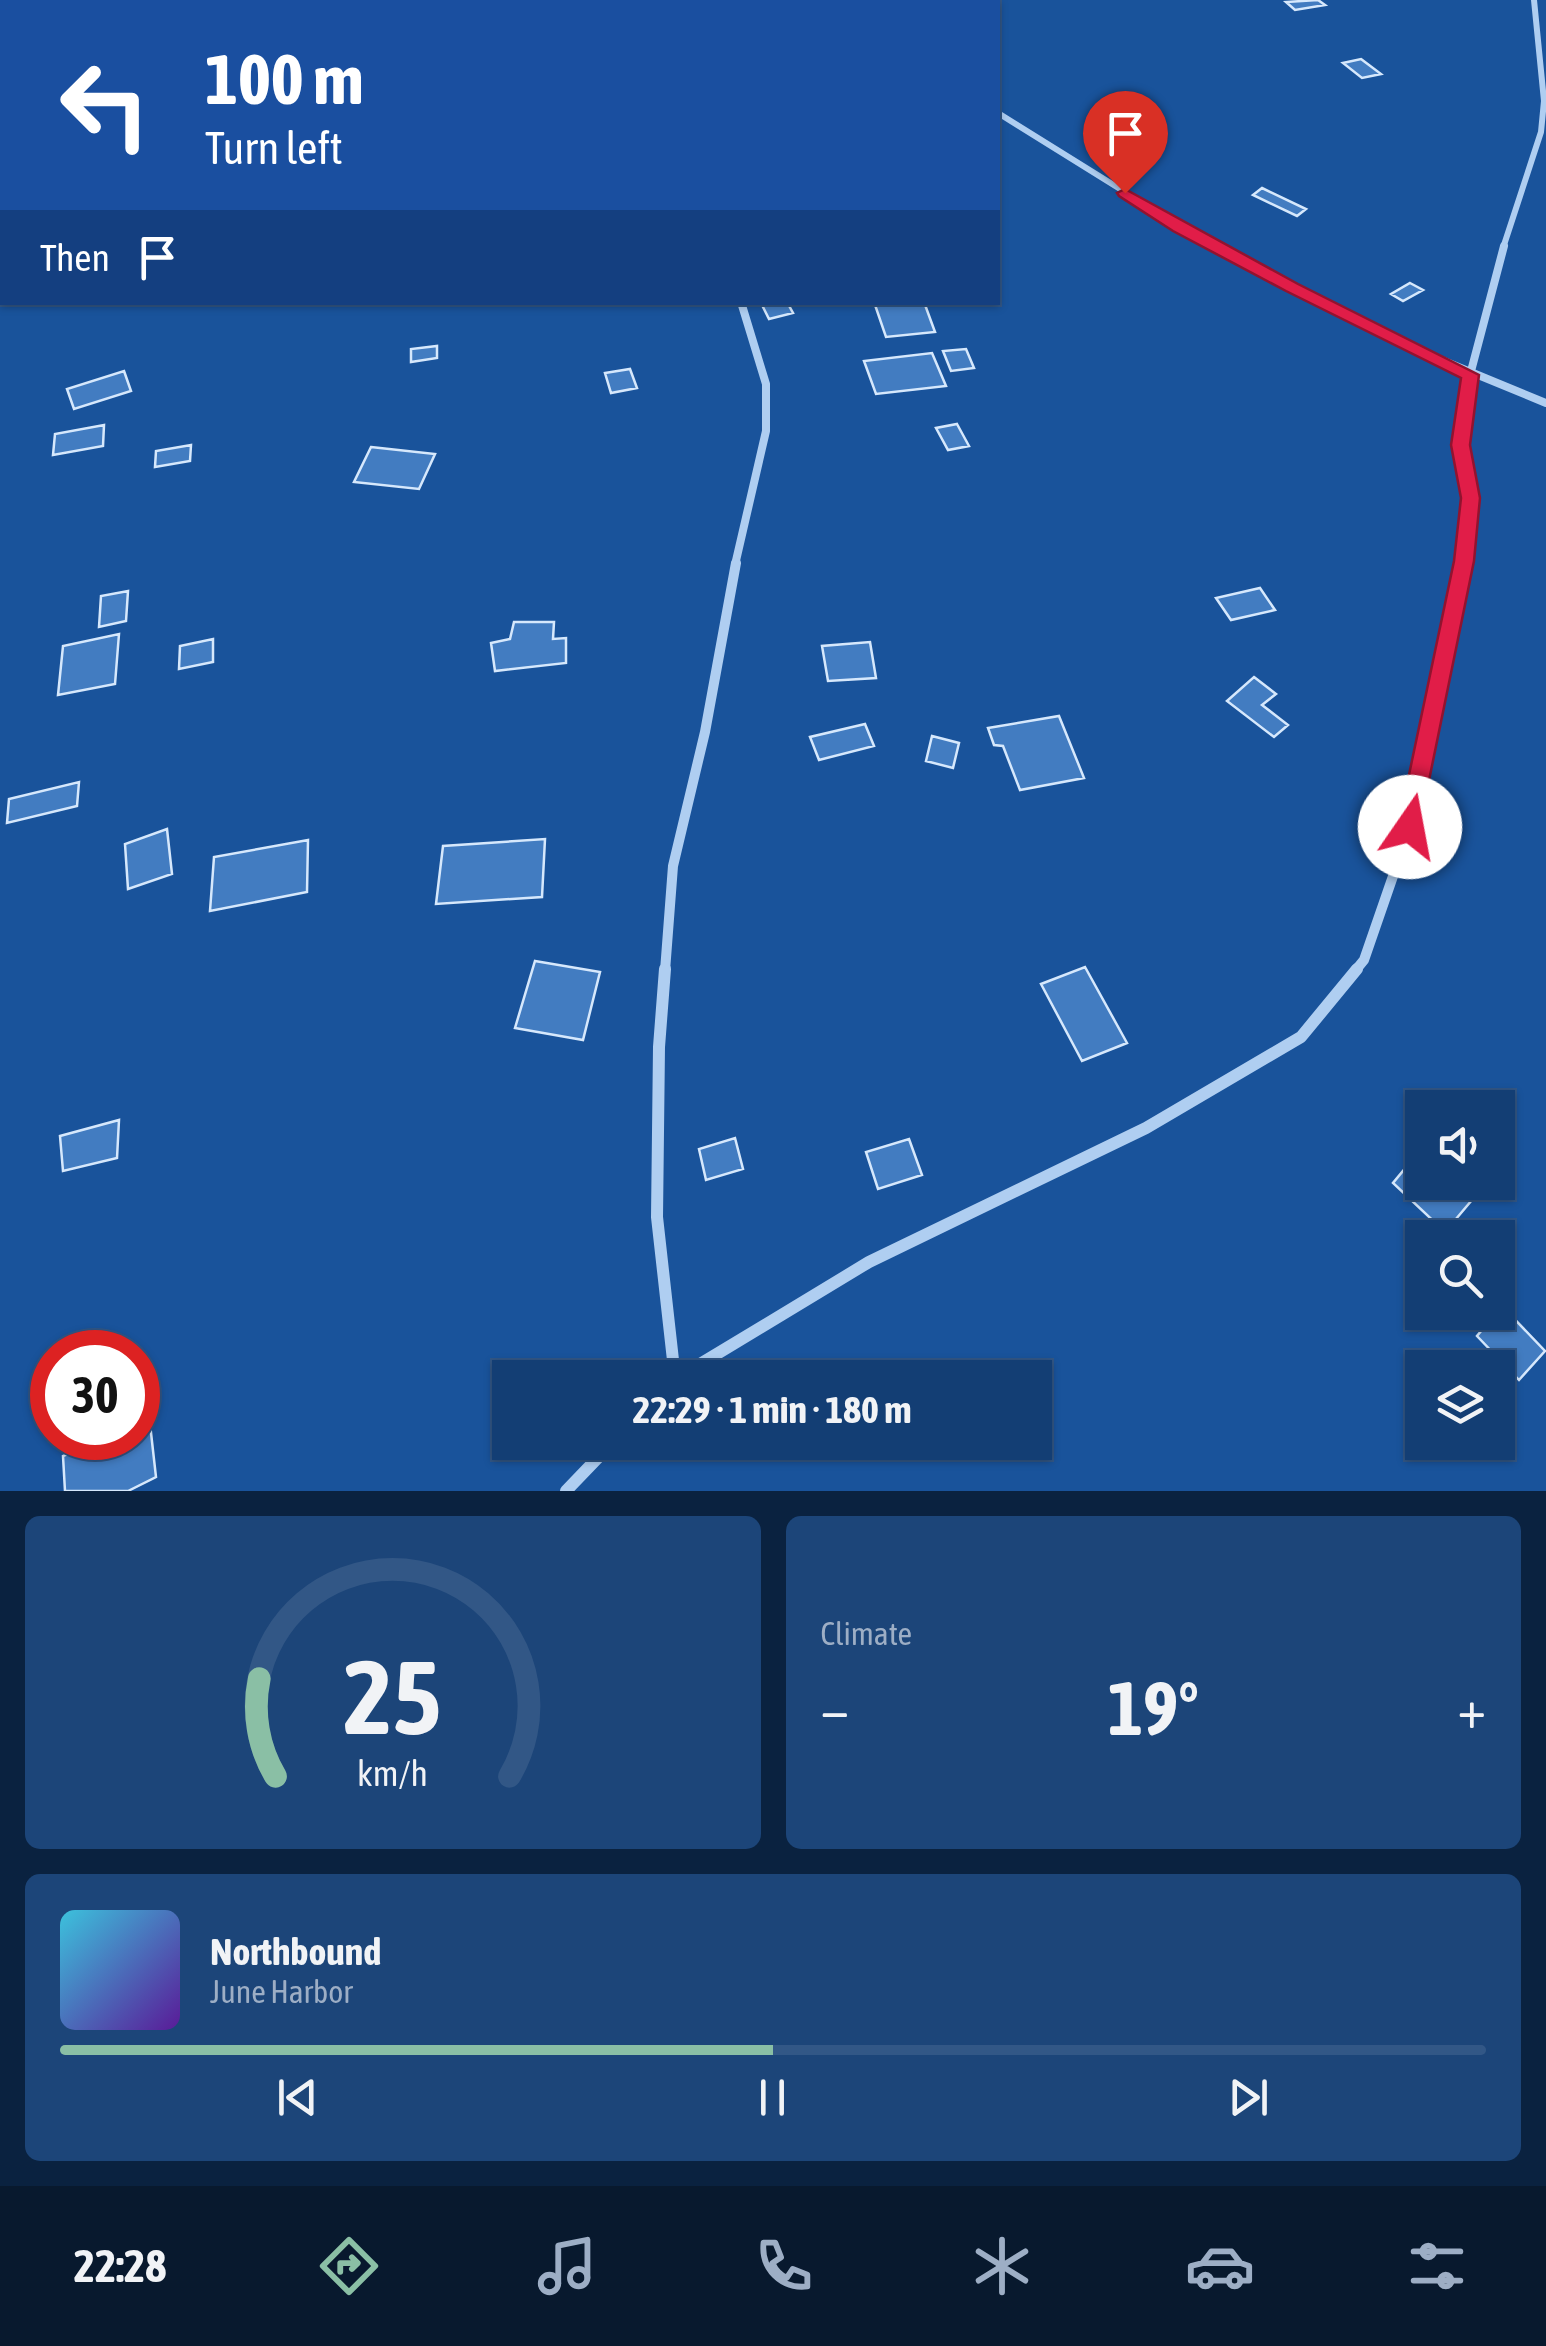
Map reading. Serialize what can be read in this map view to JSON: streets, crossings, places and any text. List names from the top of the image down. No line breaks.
{"page":{"turn":["100 m","Turn left"],"then":"Then","limit":"30","trip":"22:29 · 1 min · 180 m","tile":"Climate","heat":["−","19°","+"],"song":["Northbound","June Harbor"],"tabs":"22:28","gauge":["25","km/h"]}}
